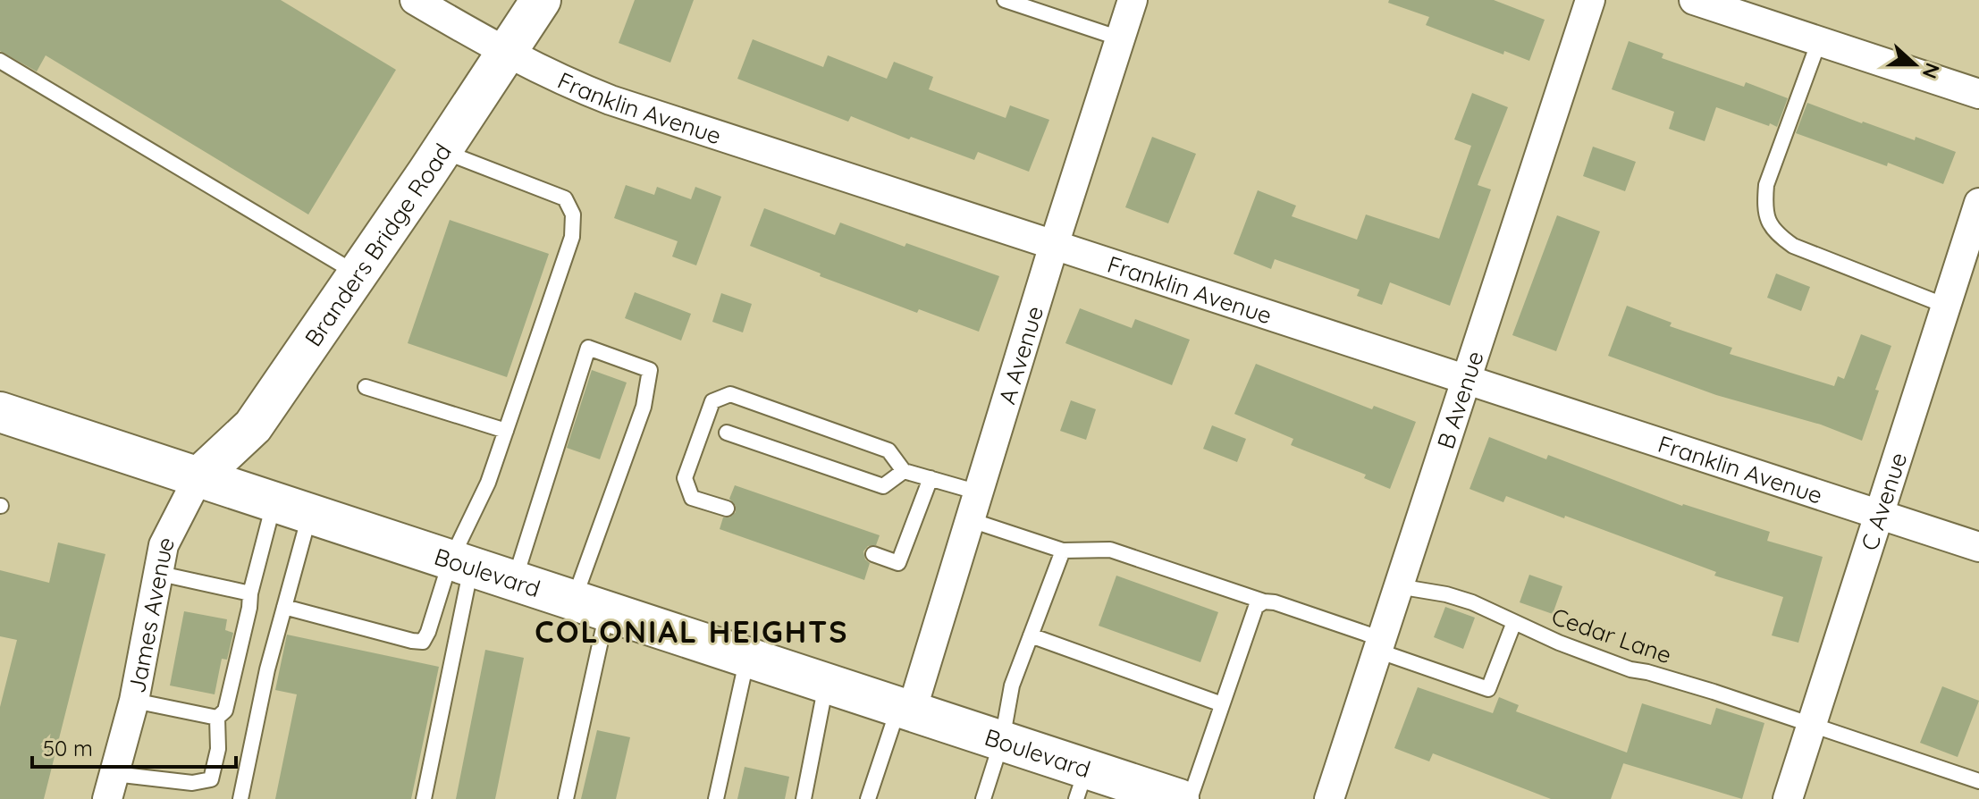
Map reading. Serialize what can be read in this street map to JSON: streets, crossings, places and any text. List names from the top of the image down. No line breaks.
{"streets":{"main road":["Branders Bridge Road","Boulevard"],"street":["Franklin Avenue","A Avenue","B Avenue","C Avenue","James Avenue"],"lane":["Cedar Lane"]},"crossings":[["Franklin Avenue","Branders Bridge Road"],["Franklin Avenue","A Avenue"],["Franklin Avenue","B Avenue"],["Franklin Avenue","C Avenue"],["Branders Bridge Road","Boulevard"],["Branders Bridge Road","James Avenue"],["A Avenue","Boulevard"],["B Avenue","Cedar Lane"],["C Avenue","Cedar Lane"],["Boulevard","James Avenue"]],"districts":["COLONIAL HEIGHTS"],"scale_bar":"50 m","north":"right"}
